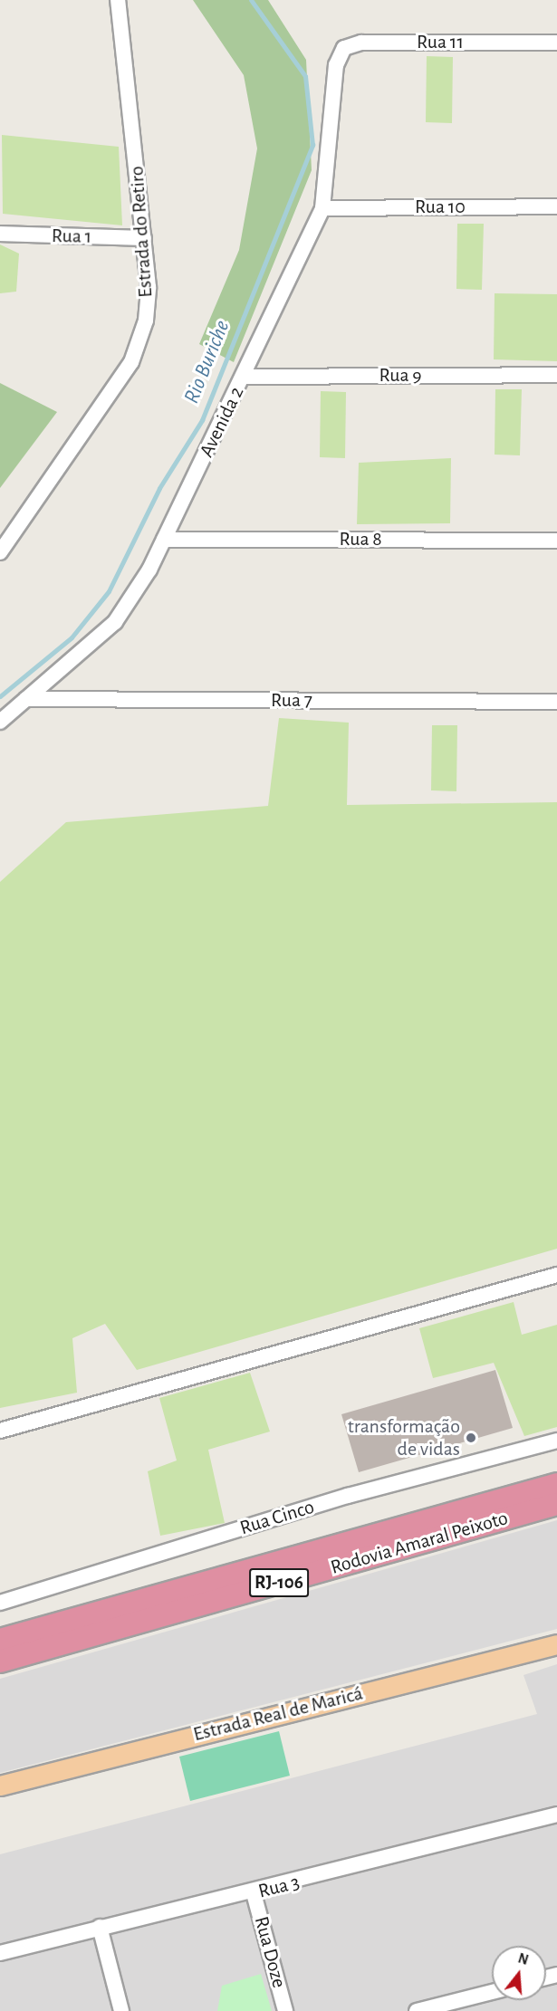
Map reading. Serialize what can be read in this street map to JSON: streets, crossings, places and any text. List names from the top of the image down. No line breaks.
{"streets":{"highway":["Rodovia Amaral Peixoto","RJ-106"],"main road":["Estrada Real de Maricá"],"street":["Rua 11","Rua 10","Estrada do Retiro","Rua 1","Rua 9","Avenida 2","Rua 8","Rua 7","Rua Cinco","Rua 3","Rua Doze"]},"crossings":[["Rua 11","Avenida 2"],["Rua 10","Avenida 2"],["Estrada do Retiro","Rua 1"],["Rua 9","Avenida 2"],["Avenida 2","Rua 8"],["Avenida 2","Rua 7"],["Rua 3","Rua Doze"]],"water":["Rio Buriche"],"places":["transformação de vidas"],"north":"top"}
